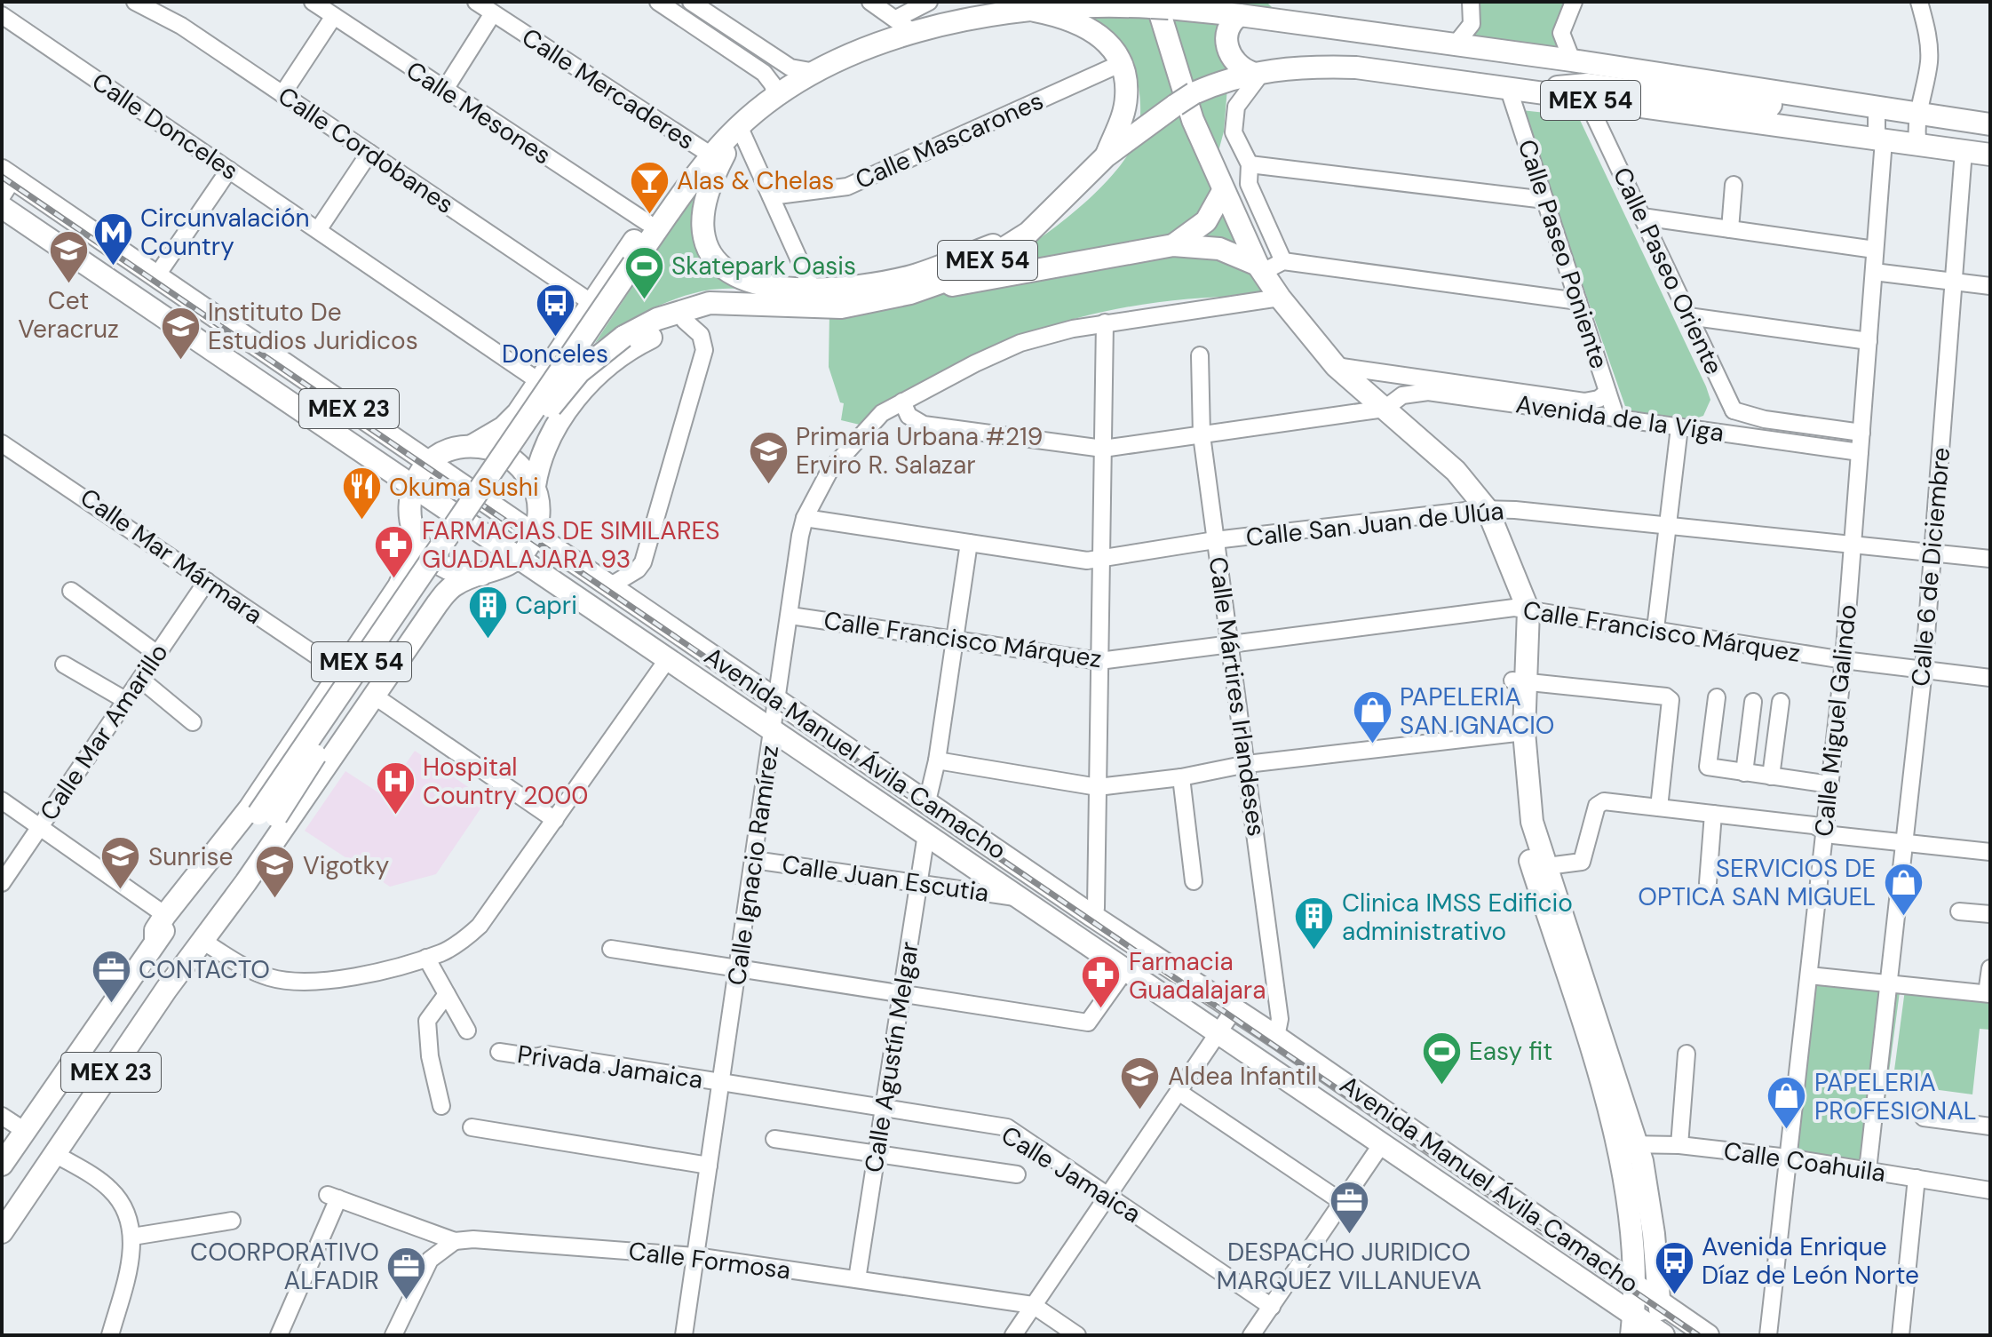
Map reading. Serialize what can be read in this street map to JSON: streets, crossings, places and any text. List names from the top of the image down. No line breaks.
{"streets":{"main road":["MEX 54","MEX 23","Avenida Manuel Ávila Camacho"],"street":["Calle Mercaderes","Calle Mesones","Calle Donceles","Calle Mascarones","Calle Cordobanes","Calle Paseo Poniente","Calle Paseo Oriente","Avenida de la Viga","Calle San Juan de Ulúa","Calle Mar Mármara","Calle 6 de Diciembre","Calle Francisco Márquez","Calle Mártires Irlandeses","Calle Miguel Galindo","Calle Mar Amarillo","Calle Ignacio Ramírez","Calle Juan Escutia","Calle Agustín Melgar","Privada Jamaica","Calle Coahuila","Calle Jamaica","Calle Formosa"]},"crossings":[["Calle Mercaderes","MEX 54"],["MEX 54","Calle Mesones"],["MEX 54","Calle Donceles"],["MEX 54","Calle Cordobanes"],["MEX 54","Calle Paseo Poniente"],["MEX 54","Calle Paseo Oriente"],["MEX 54","MEX 23"],["MEX 54","Calle 6 de Diciembre"],["MEX 54","Calle Miguel Galindo"],["Calle Paseo Poniente","Avenida de la Viga"],["MEX 23","Calle Mar Mármara"],["MEX 23","Avenida Manuel Ávila Camacho"],["Avenida de la Viga","Calle Mártires Irlandeses"],["Avenida de la Viga","Calle Miguel Galindo"],["Avenida de la Viga","Calle Ignacio Ramírez"],["Calle San Juan de Ulúa","Calle 6 de Diciembre"],["Calle San Juan de Ulúa","Calle Mártires Irlandeses"],["Calle San Juan de Ulúa","Calle Miguel Galindo"],["Calle San Juan de Ulúa","Calle Ignacio Ramírez"],["Calle Mar Mármara","Calle Mar Amarillo"],["Calle 6 de Diciembre","Calle Francisco Márquez"],["Calle 6 de Diciembre","Calle Coahuila"],["Calle Francisco Márquez","Calle Mártires Irlandeses"],["Calle Francisco Márquez","Calle Miguel Galindo"],["Calle Francisco Márquez","Calle Ignacio Ramírez"],["Calle Mártires Irlandeses","Avenida Manuel Ávila Camacho"],["Calle Miguel Galindo","Calle Coahuila"],["Avenida Manuel Ávila Camacho","Calle Ignacio Ramírez"],["Avenida Manuel Ávila Camacho","Calle Juan Escutia"],["Avenida Manuel Ávila Camacho","Calle Agustín Melgar"],["Calle Ignacio Ramírez","Calle Juan Escutia"],["Calle Ignacio Ramírez","Privada Jamaica"],["Calle Ignacio Ramírez","Calle Jamaica"],["Calle Ignacio Ramírez","Calle Formosa"],["Calle Juan Escutia","Calle Agustín Melgar"],["Calle Agustín Melgar","Calle Jamaica"],["Calle Agustín Melgar","Calle Formosa"],["Privada Jamaica","Calle Jamaica"]],"places":{"bar":["Alas & Chelas"],"metro station":["Circunvalación Country"],"school or university":["Cet Veracruz","Instituto De Estudios Juridicos","Primaria Urbana #219 Erviro R. Salazar","Sunrise","Vigotky","Aldea Infantil"],"sports":["Skatepark Oasis","Easy fit"],"bus stop":["Donceles","Avenida Enrique Díaz de León Norte"],"restaurant":["Okuma Sushi"],"pharmacy":["FARMACIAS DE SIMILARES GUADALAJARA 93","Farmacia Guadalajara"],"building":["Capri","Clinica IMSS Edificio administrativo"],"shop":["PAPELERIA SAN IGNACIO","SERVICIOS DE OPTICA SAN MIGUEL","PAPELERIA PROFESIONAL"],"hospital":["Hospital Country 2000"],"office":["CONTACTO","DESPACHO JURIDICO MARQUEZ VILLANUEVA","COORPORATIVO ALFADIR"]}}
